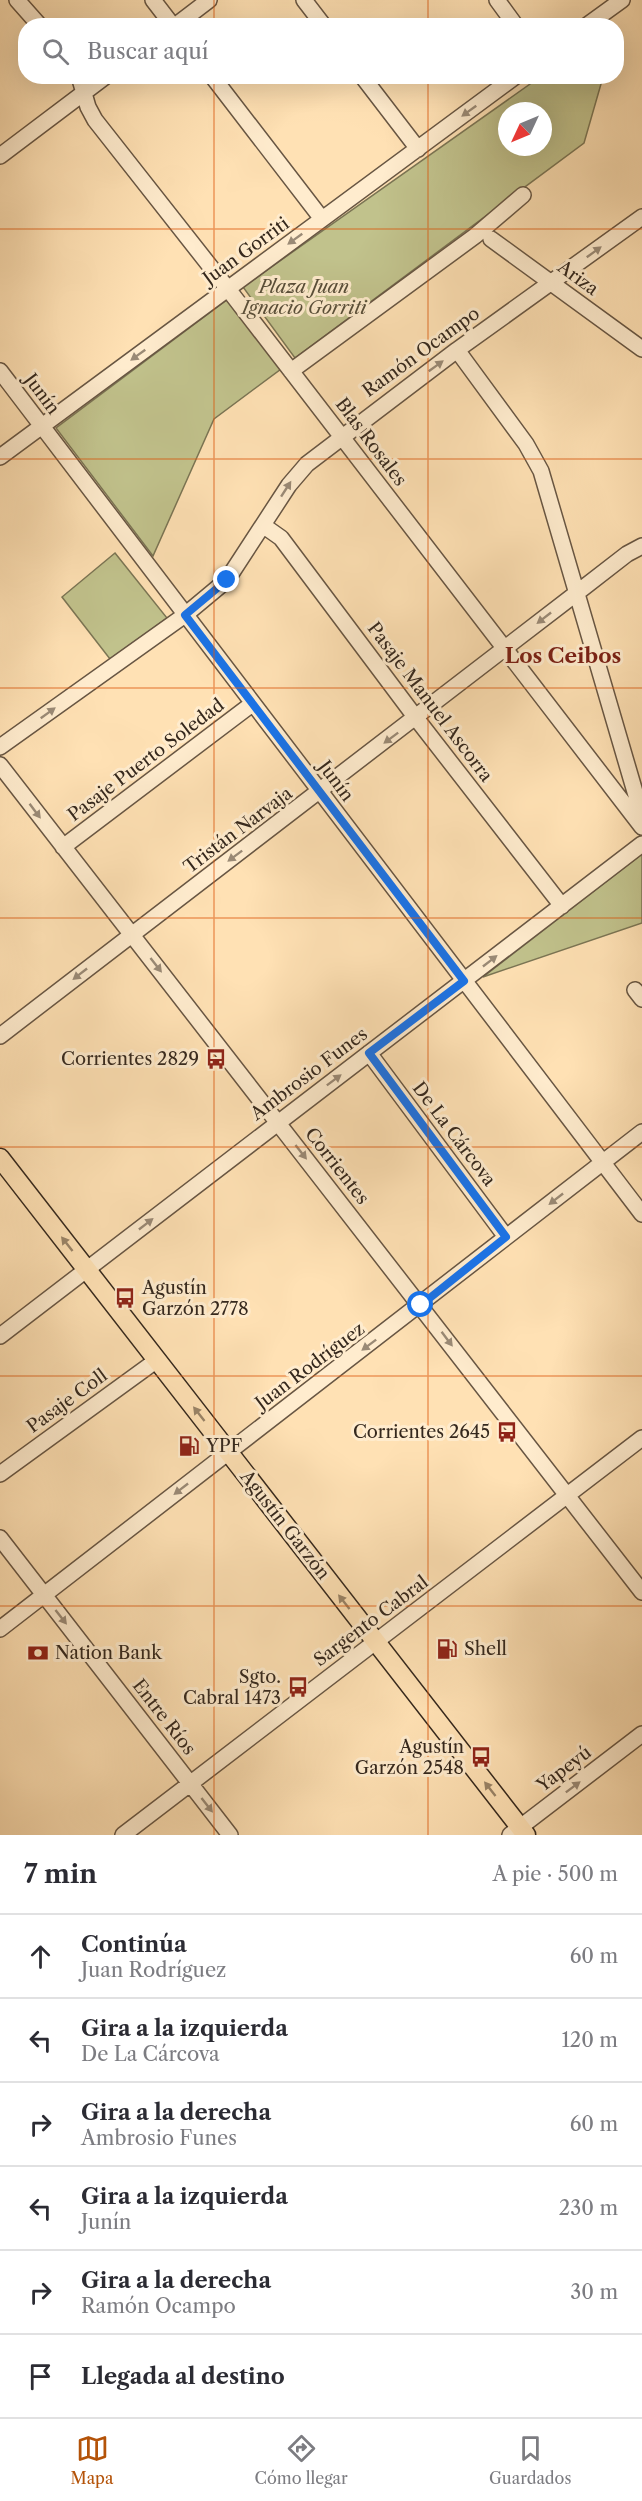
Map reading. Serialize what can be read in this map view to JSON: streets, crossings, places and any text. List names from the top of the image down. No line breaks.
{"streets":{"main road":["Agustín Garzón"],"street":["Juan Gorriti","Ariza","Ramón Ocampo","Junín","Blas Rosales","Pasaje Manuel Ascorra","Pasaje Puerto Soledad","Tristán Narvaja","Ambrosio Funes","De La Cárcova","Corrientes","Juan Rodríguez","Pasaje Coll","Sargento Cabral","Entre Ríos","Yapeyú"]},"crossings":[["Juan Gorriti","Junín"],["Juan Gorriti","Blas Rosales"],["Ariza","Ramón Ocampo"],["Ramón Ocampo","Junín"],["Ramón Ocampo","Blas Rosales"],["Ramón Ocampo","Pasaje Manuel Ascorra"],["Junín","Pasaje Puerto Soledad"],["Junín","Tristán Narvaja"],["Junín","Ambrosio Funes"],["Junín","Juan Rodríguez"],["Blas Rosales","Tristán Narvaja"],["Pasaje Manuel Ascorra","Tristán Narvaja"],["Pasaje Manuel Ascorra","Ambrosio Funes"],["Pasaje Puerto Soledad","Corrientes"],["Tristán Narvaja","Corrientes"],["Ambrosio Funes","De La Cárcova"],["Ambrosio Funes","Corrientes"],["Ambrosio Funes","Agustín Garzón"],["De La Cárcova","Juan Rodríguez"],["Corrientes","Juan Rodríguez"],["Corrientes","Sargento Cabral"],["Juan Rodríguez","Agustín Garzón"],["Juan Rodríguez","Entre Ríos"],["Pasaje Coll","Agustín Garzón"],["Agustín Garzón","Sargento Cabral"],["Agustín Garzón","Yapeyú"],["Sargento Cabral","Entre Ríos"]],"one_way":["Ramón Ocampo","Tristán Narvaja","Ambrosio Funes","Corrientes","Juan Rodríguez","Agustín Garzón","Entre Ríos","Yapeyú"],"districts":["Los Ceibos"],"parks":["Plaza Juan Ignacio Gorriti"],"places":{"bus stop":["Corrientes 2829","Agustín Garzón 2778","Corrientes 2645","Sgto. Cabral 1473","Agustín Garzón 2548"],"fuel station":["YPF","Shell"],"bank":["Nation Bank"]},"north":"bottom left","page":{"search":"Buscar aquí","heading":["7 min","A pie · 500 m"],"list":[["Continúa","Juan Rodríguez","60 m"],["Gira a la izquierda","De La Cárcova","120 m"],["Gira a la derecha","Ambrosio Funes","60 m"],["Gira a la izquierda","Junín","230 m"],["Gira a la derecha","Ramón Ocampo","30 m"],"Llegada al destino"],"nav":["Mapa","Cómo llegar","Guardados"]}}
